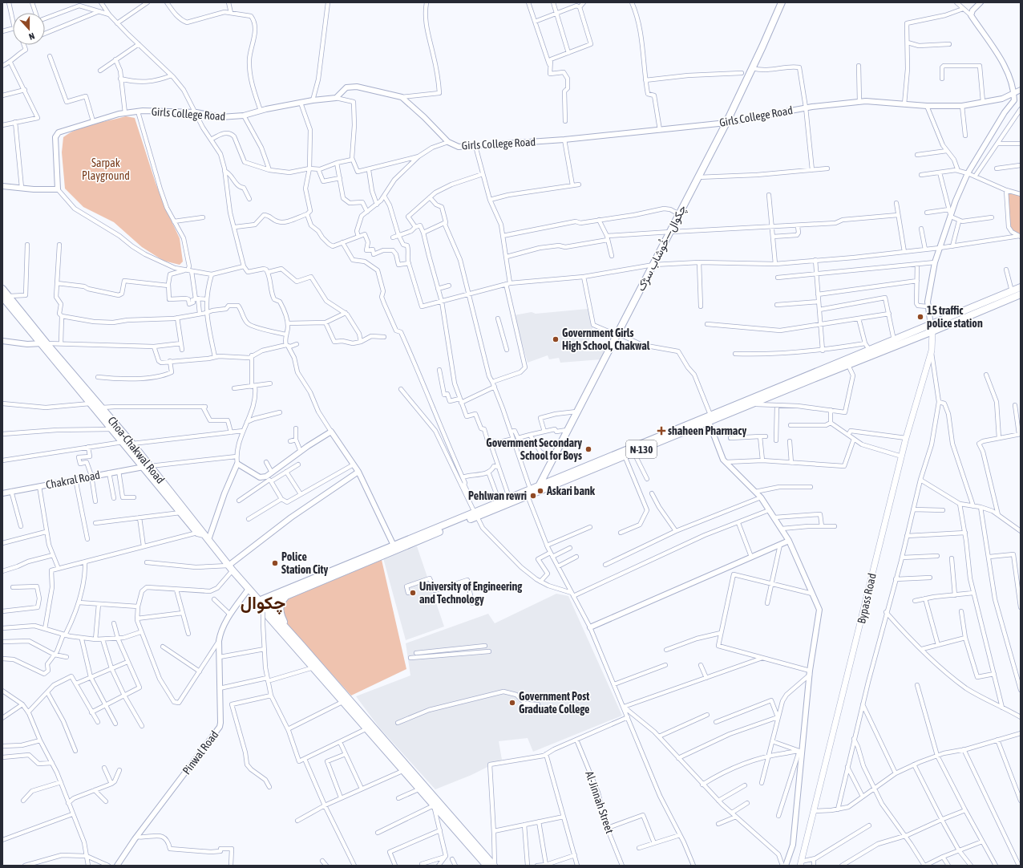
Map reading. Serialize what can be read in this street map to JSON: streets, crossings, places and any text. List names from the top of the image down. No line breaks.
{"streets":{"highway":["چکوال—خُوشاب سڑک","N-130","Choa-Chakwal Road"],"main road":["Bypass Road"],"street":["Girls College Road","Chakral Road","Pinwal Road","Al-Jinnah Street"]},"crossings":[["Girls College Road","چکوال—خُوشاب سڑک"],["چکوال—خُوشاب سڑک","N-130"],["N-130","Choa-Chakwal Road"],["N-130","Bypass Road"],["Choa-Chakwal Road","Chakral Road"],["Choa-Chakwal Road","Pinwal Road"]],"districts":["چکوال"],"parks":["Sarpak Playground"],"places":{"other":["15 traffic police station","Government Girls High School, Chakwal","Government Secondary School for Boys","Askari bank","Pehlwan rewri","Police Station City","University of Engineering and Technology","Government Post Graduate College"],"health":["shaheen Pharmacy"]},"north":"bottom"}
